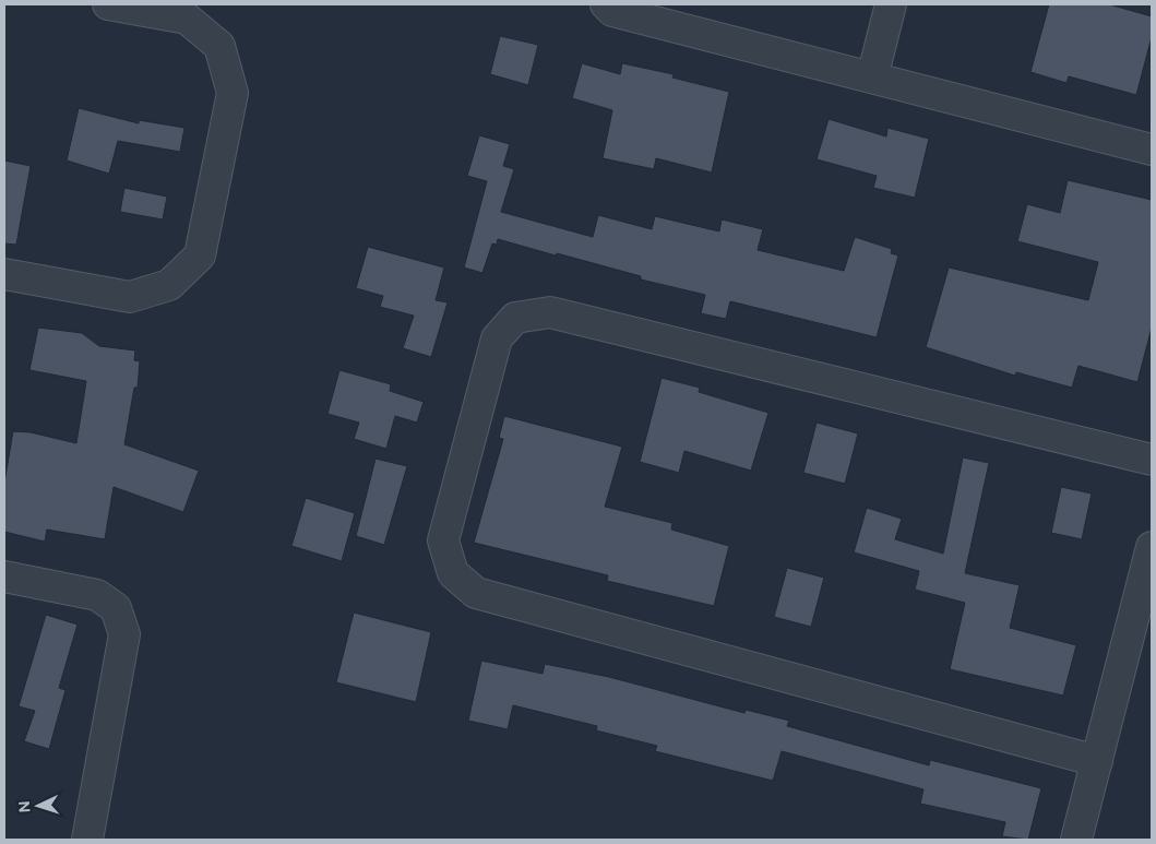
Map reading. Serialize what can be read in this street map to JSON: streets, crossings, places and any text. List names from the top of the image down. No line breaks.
{"north":"left"}
